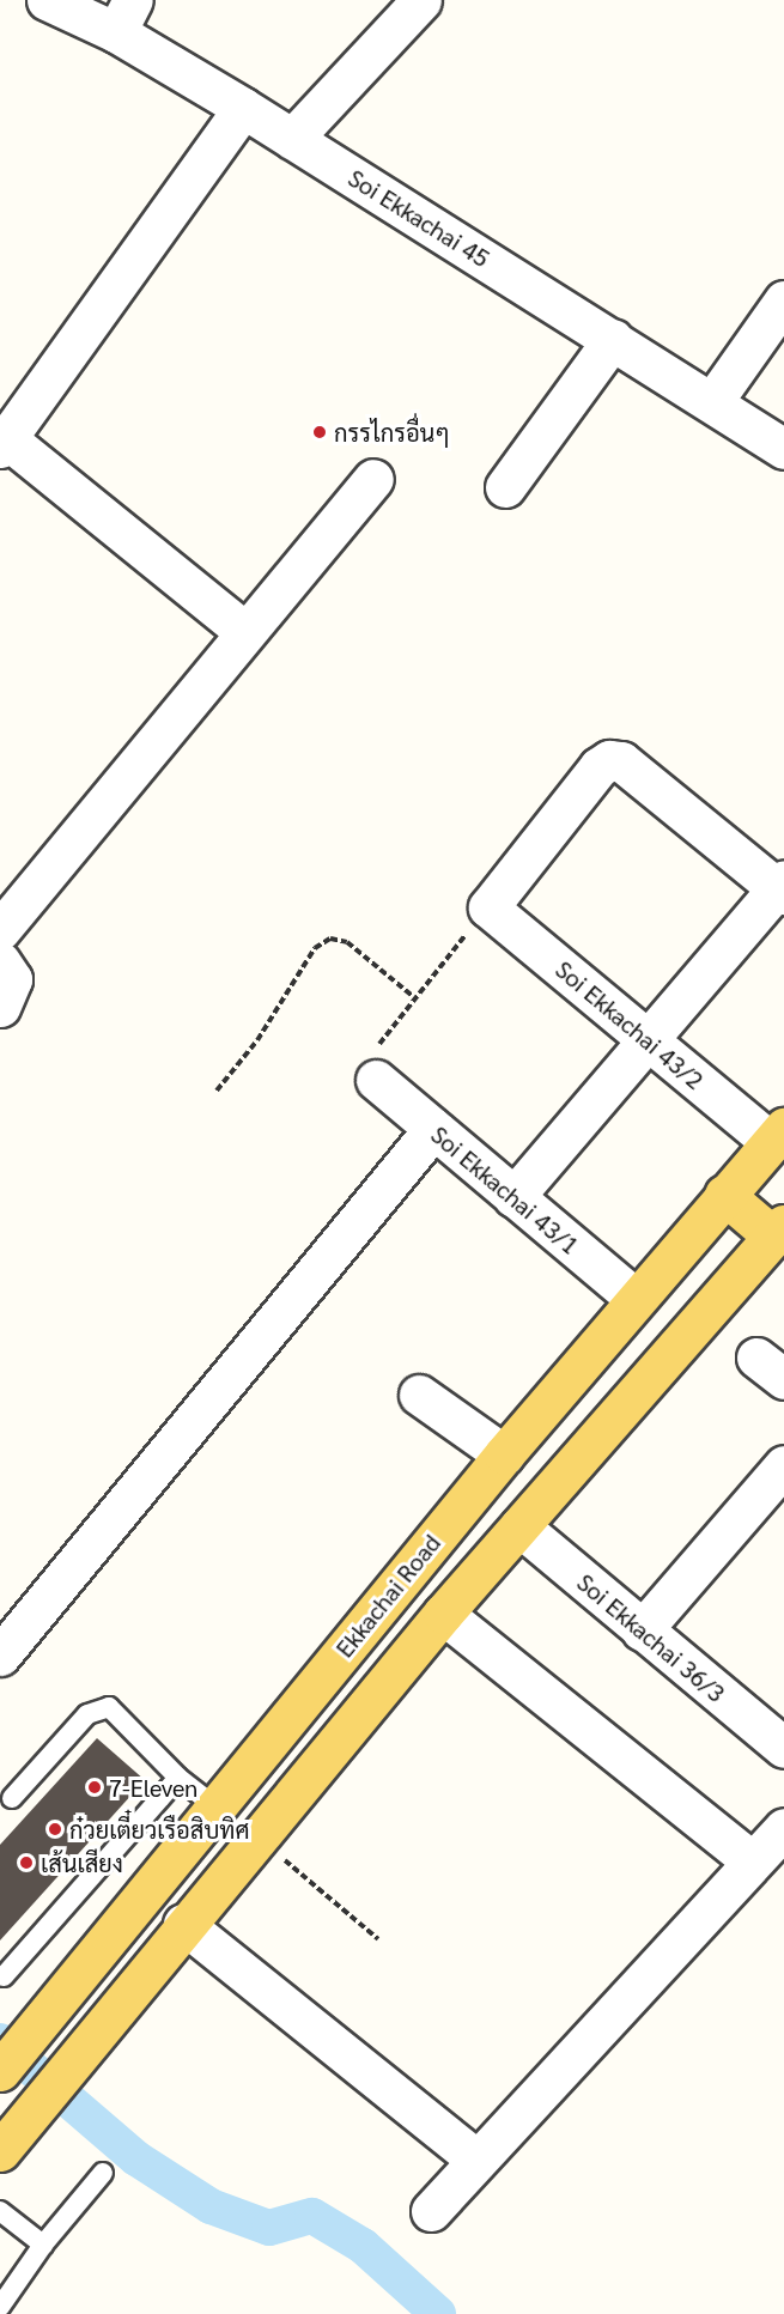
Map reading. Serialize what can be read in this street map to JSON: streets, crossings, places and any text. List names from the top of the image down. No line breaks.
{"streets":{"main road":["Ekkachai Road"],"street":["Soi Ekkachai 45","Soi Ekkachai 43/2","Soi Ekkachai 43/1","Soi Ekkachai 36/3"]},"crossings":[["Soi Ekkachai 43/2","Ekkachai Road"],["Soi Ekkachai 43/1","Ekkachai Road"]],"places":["กรรไกรอื่นๆ","7-Eleven","ก๋วยเตี๋ยวเรือสิบทิศ","เส้นเสียง"]}
